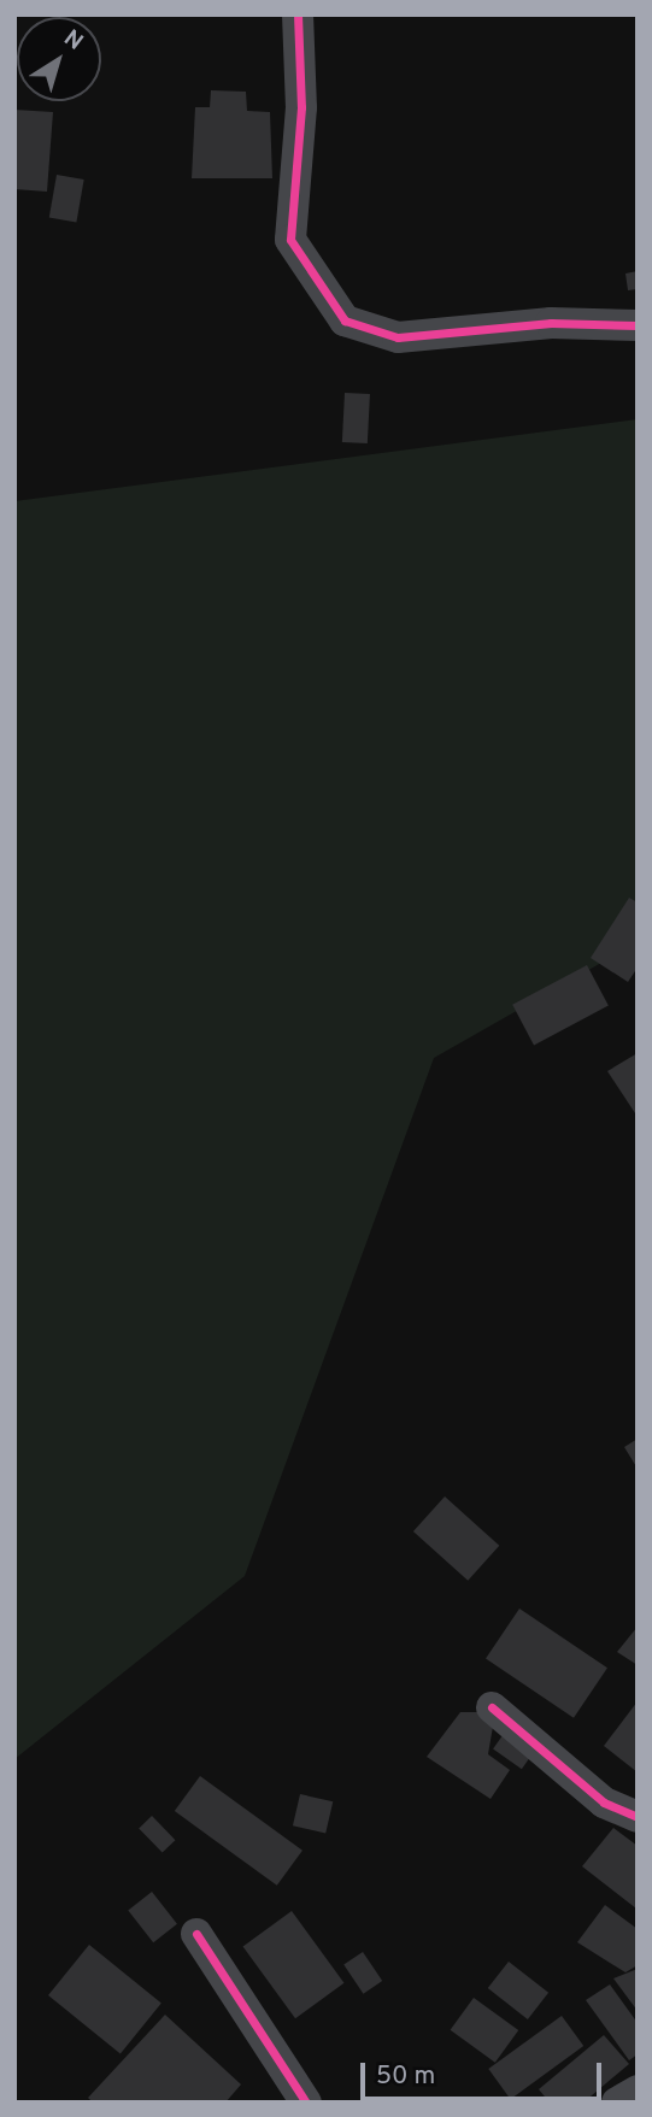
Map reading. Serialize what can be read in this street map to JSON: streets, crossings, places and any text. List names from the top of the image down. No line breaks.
{"scale_bar":"50 m","north":"top right"}
